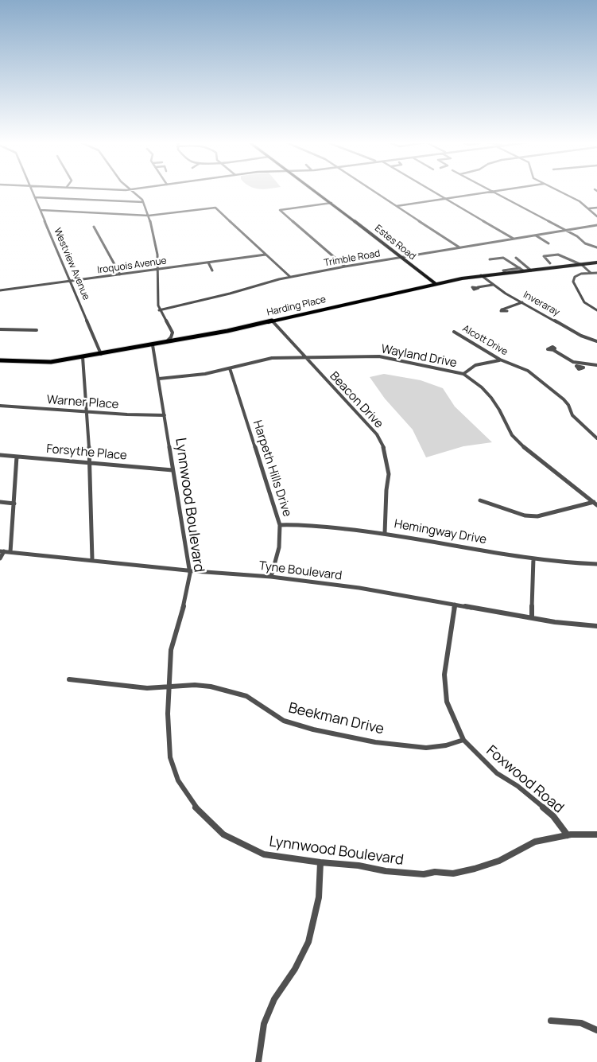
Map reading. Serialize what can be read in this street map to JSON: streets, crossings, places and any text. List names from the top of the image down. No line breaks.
{"streets":{"main road":["Estes Road","Harding Place"],"street":["Trimble Road","Westview Avenue","Iroquois Avenue","Inveraray","Alcott Drive","Wayland Drive","Beacon Drive","Warner Place","Forsythe Place","Harpeth Hills Drive","Lynnwood Boulevard","Hemingway Drive","Tyne Boulevard","Beekman Drive","Foxwood Road"]},"crossings":[["Estes Road","Trimble Road"],["Estes Road","Harding Place"],["Westview Avenue","Iroquois Avenue"],["Westview Avenue","Harding Place"],["Inveraray","Harding Place"],["Harding Place","Beacon Drive"],["Harding Place","Lynnwood Boulevard"],["Wayland Drive","Beacon Drive"],["Wayland Drive","Harpeth Hills Drive"],["Wayland Drive","Lynnwood Boulevard"],["Beacon Drive","Hemingway Drive"],["Warner Place","Lynnwood Boulevard"],["Forsythe Place","Lynnwood Boulevard"],["Harpeth Hills Drive","Hemingway Drive"],["Harpeth Hills Drive","Tyne Boulevard"],["Lynnwood Boulevard","Tyne Boulevard"],["Lynnwood Boulevard","Beekman Drive"],["Lynnwood Boulevard","Foxwood Road"],["Tyne Boulevard","Foxwood Road"],["Beekman Drive","Foxwood Road"]]}
